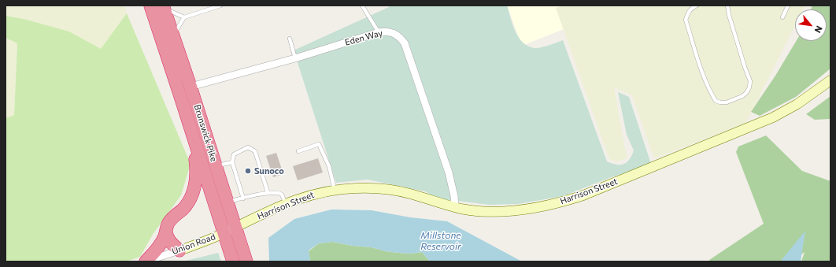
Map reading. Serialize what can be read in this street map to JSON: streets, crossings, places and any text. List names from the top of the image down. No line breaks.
{"streets":{"highway":["Brunswick Pike"],"street":["Eden Way","Harrison Street","Union Road"]},"crossings":[["Eden Way","Brunswick Pike"],["Eden Way","Harrison Street"],["Brunswick Pike","Harrison Street"],["Brunswick Pike","Union Road"],["Harrison Street","Union Road"]],"water":["Millstone Reservoir"],"places":["Sunoco"],"north":"bottom right"}
